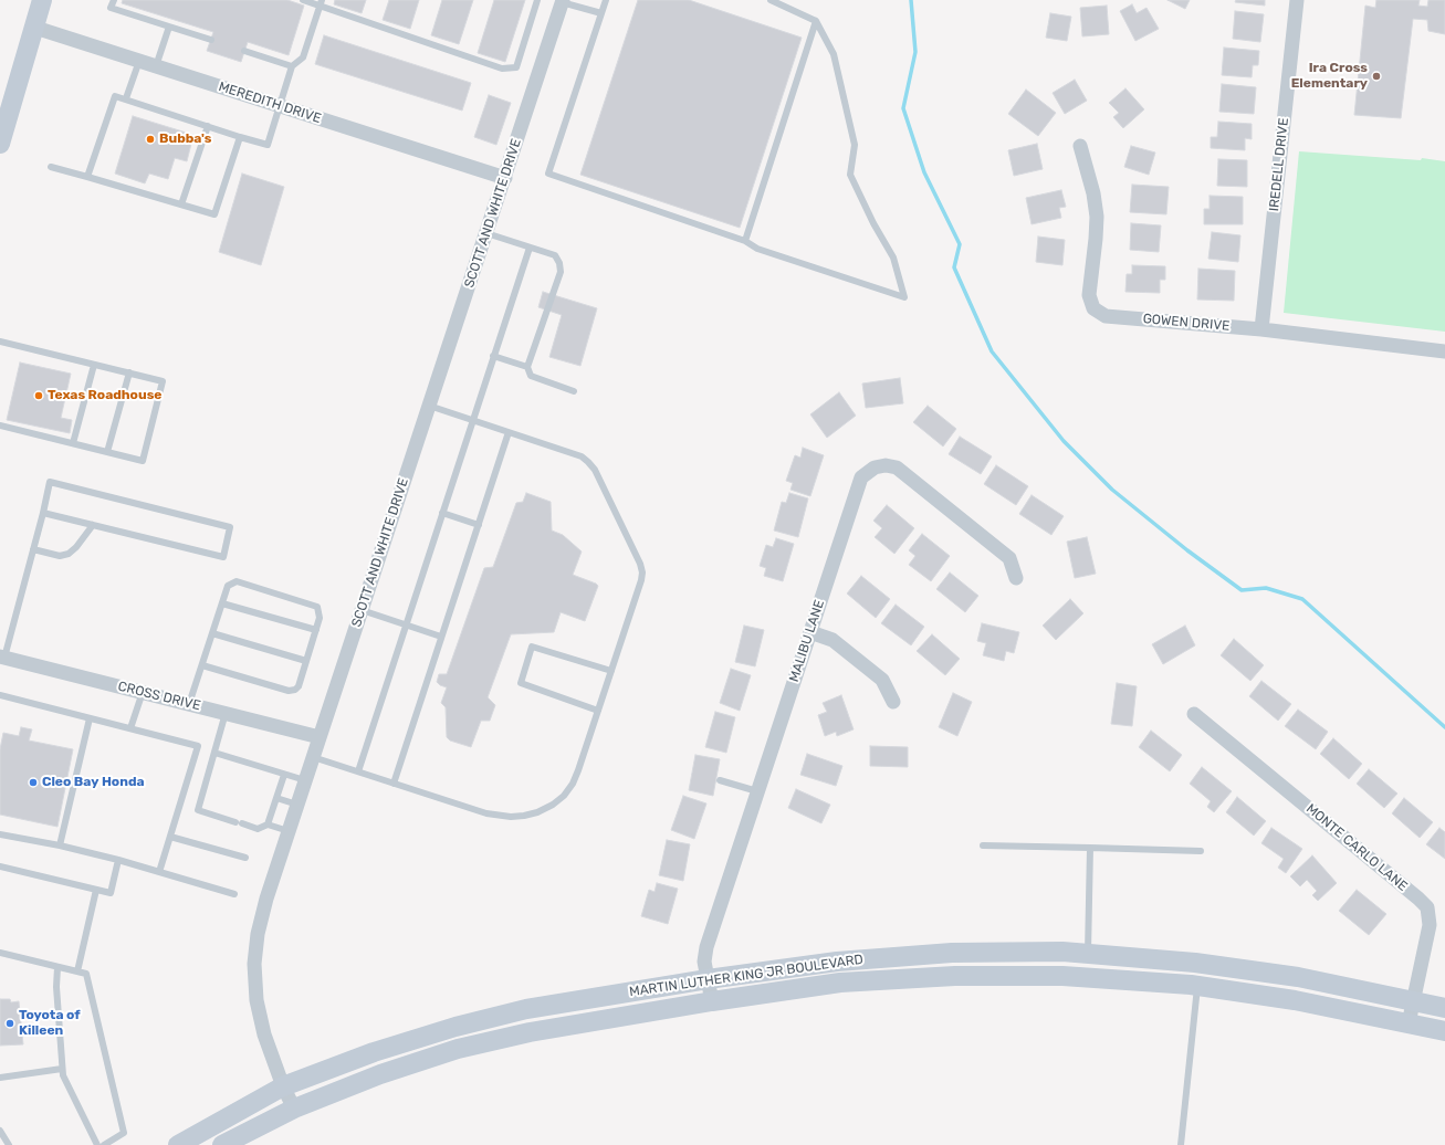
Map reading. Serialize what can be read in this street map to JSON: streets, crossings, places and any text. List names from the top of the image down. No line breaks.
{"streets":{"main road":["MARTIN LUTHER KING JR BOULEVARD"],"street":["MEREDITH DRIVE","IREDELL DRIVE","SCOTT AND WHITE DRIVE","GOWEN DRIVE","MALIBU LANE","CROSS DRIVE","MONTE CARLO LANE"]},"crossings":[["MEREDITH DRIVE","SCOTT AND WHITE DRIVE"],["IREDELL DRIVE","GOWEN DRIVE"],["SCOTT AND WHITE DRIVE","CROSS DRIVE"],["SCOTT AND WHITE DRIVE","MARTIN LUTHER KING JR BOULEVARD"],["MALIBU LANE","MARTIN LUTHER KING JR BOULEVARD"],["MONTE CARLO LANE","MARTIN LUTHER KING JR BOULEVARD"]],"places":["Ira Cross Elementary","Bubba's","Texas Roadhouse","Cleo Bay Honda","Toyota of Killeen"]}
